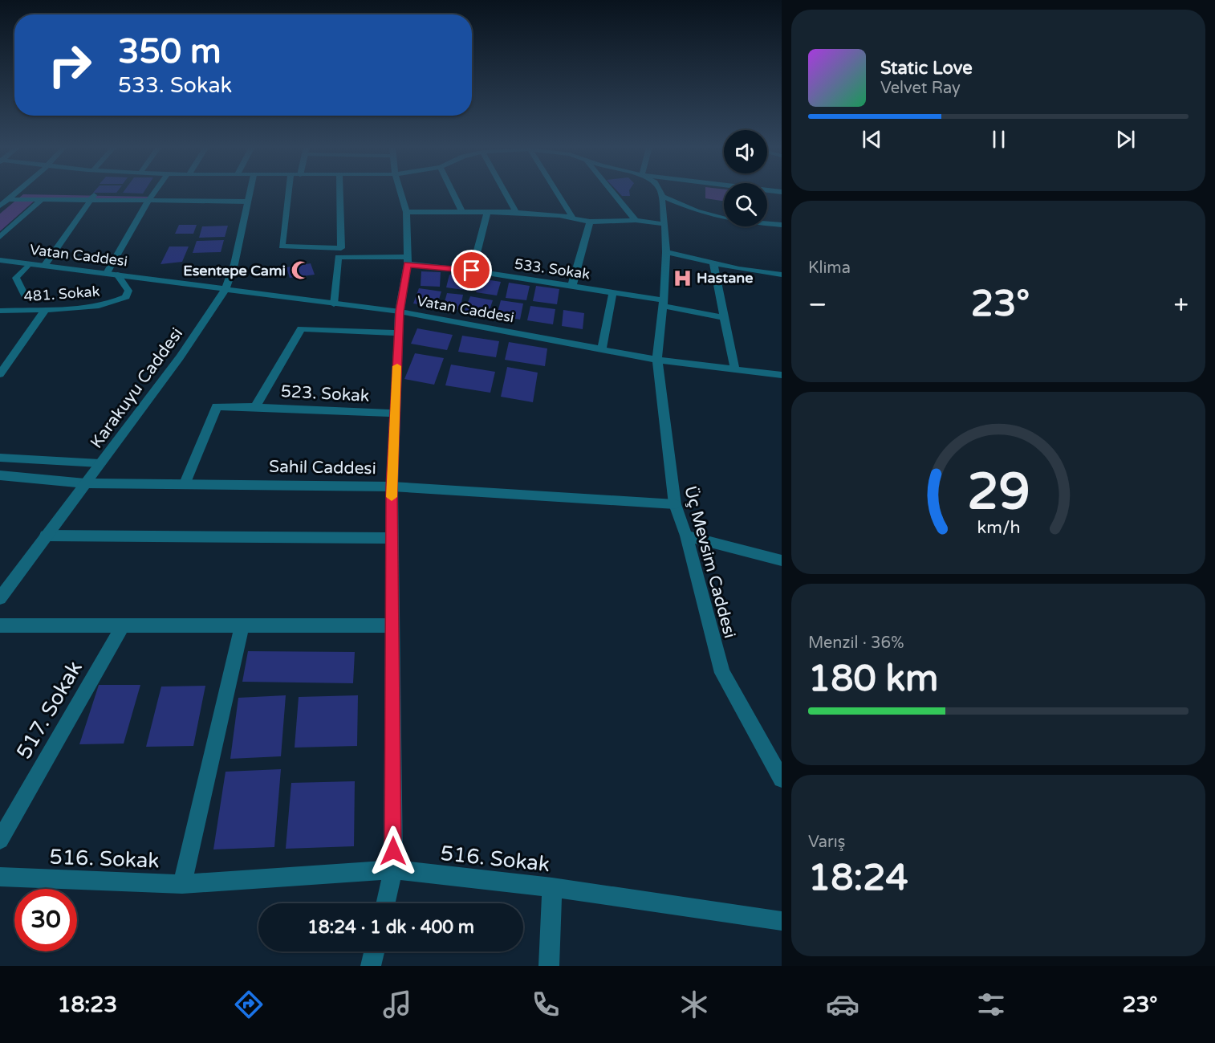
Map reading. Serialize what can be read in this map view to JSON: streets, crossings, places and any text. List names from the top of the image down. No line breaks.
{"streets":{"street":["Vatan Caddesi","533. Sokak","481. Sokak","Karakuyu Caddesi","523. Sokak","Sahil Caddesi","Üç Mevsim Caddesi","517. Sokak","516. Sokak"]},"crossings":[["Vatan Caddesi","533. Sokak"],["Vatan Caddesi","481. Sokak"],["Vatan Caddesi","Karakuyu Caddesi"],["Vatan Caddesi","Üç Mevsim Caddesi"],["533. Sokak","Üç Mevsim Caddesi"],["Karakuyu Caddesi","Sahil Caddesi"],["523. Sokak","Sahil Caddesi"],["Sahil Caddesi","Üç Mevsim Caddesi"]],"places":{"mosque":["Esentepe Cami"],"hospital":["Hastane"]},"page":{"turn":["350 m","533. Sokak"],"song":["Static Love","Velvet Ray"],"tile":["Klima",["Menzil · 36%","180 km"],["Varış","18:24"]],"heat":["−","23°","+"],"limit":"30","trip":"18:24 · 1 dk · 400 m","tabs":["18:23","23°"],"gauge":["29","km/h"]}}
